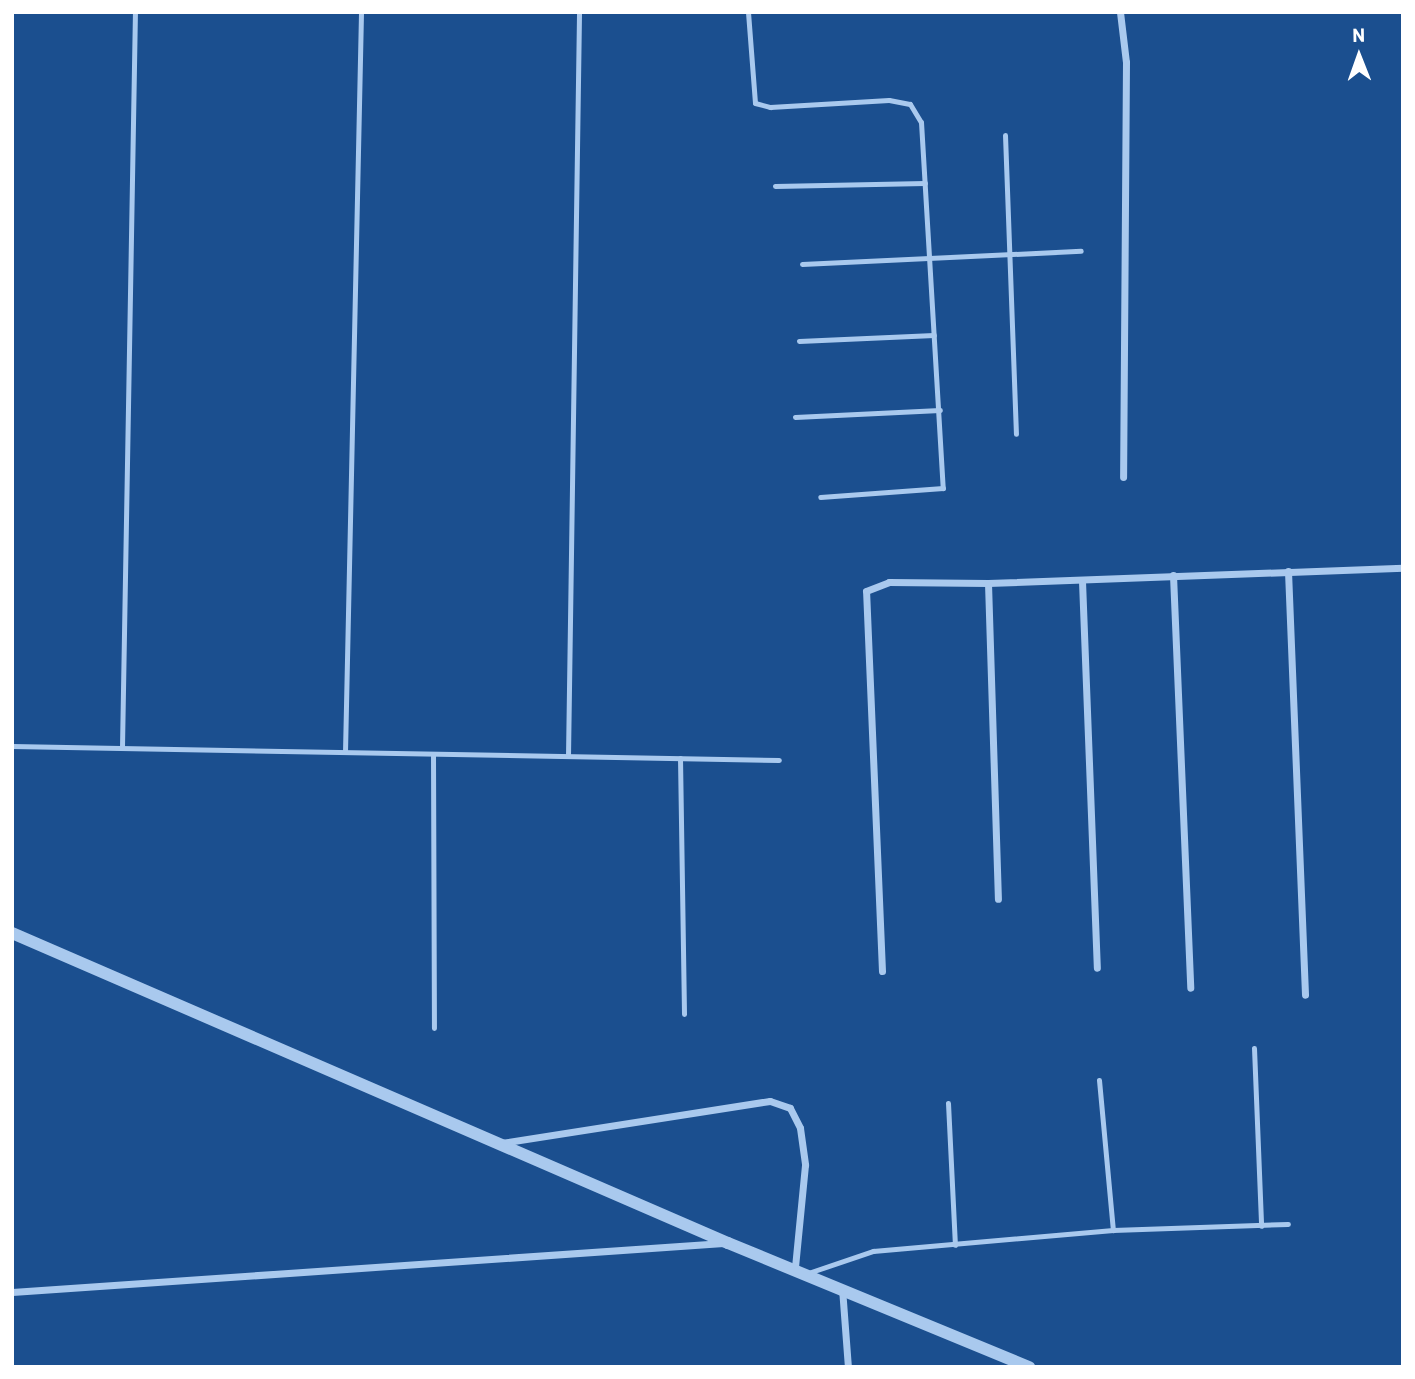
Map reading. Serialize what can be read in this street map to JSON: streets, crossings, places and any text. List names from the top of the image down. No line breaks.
{"north":"top"}
